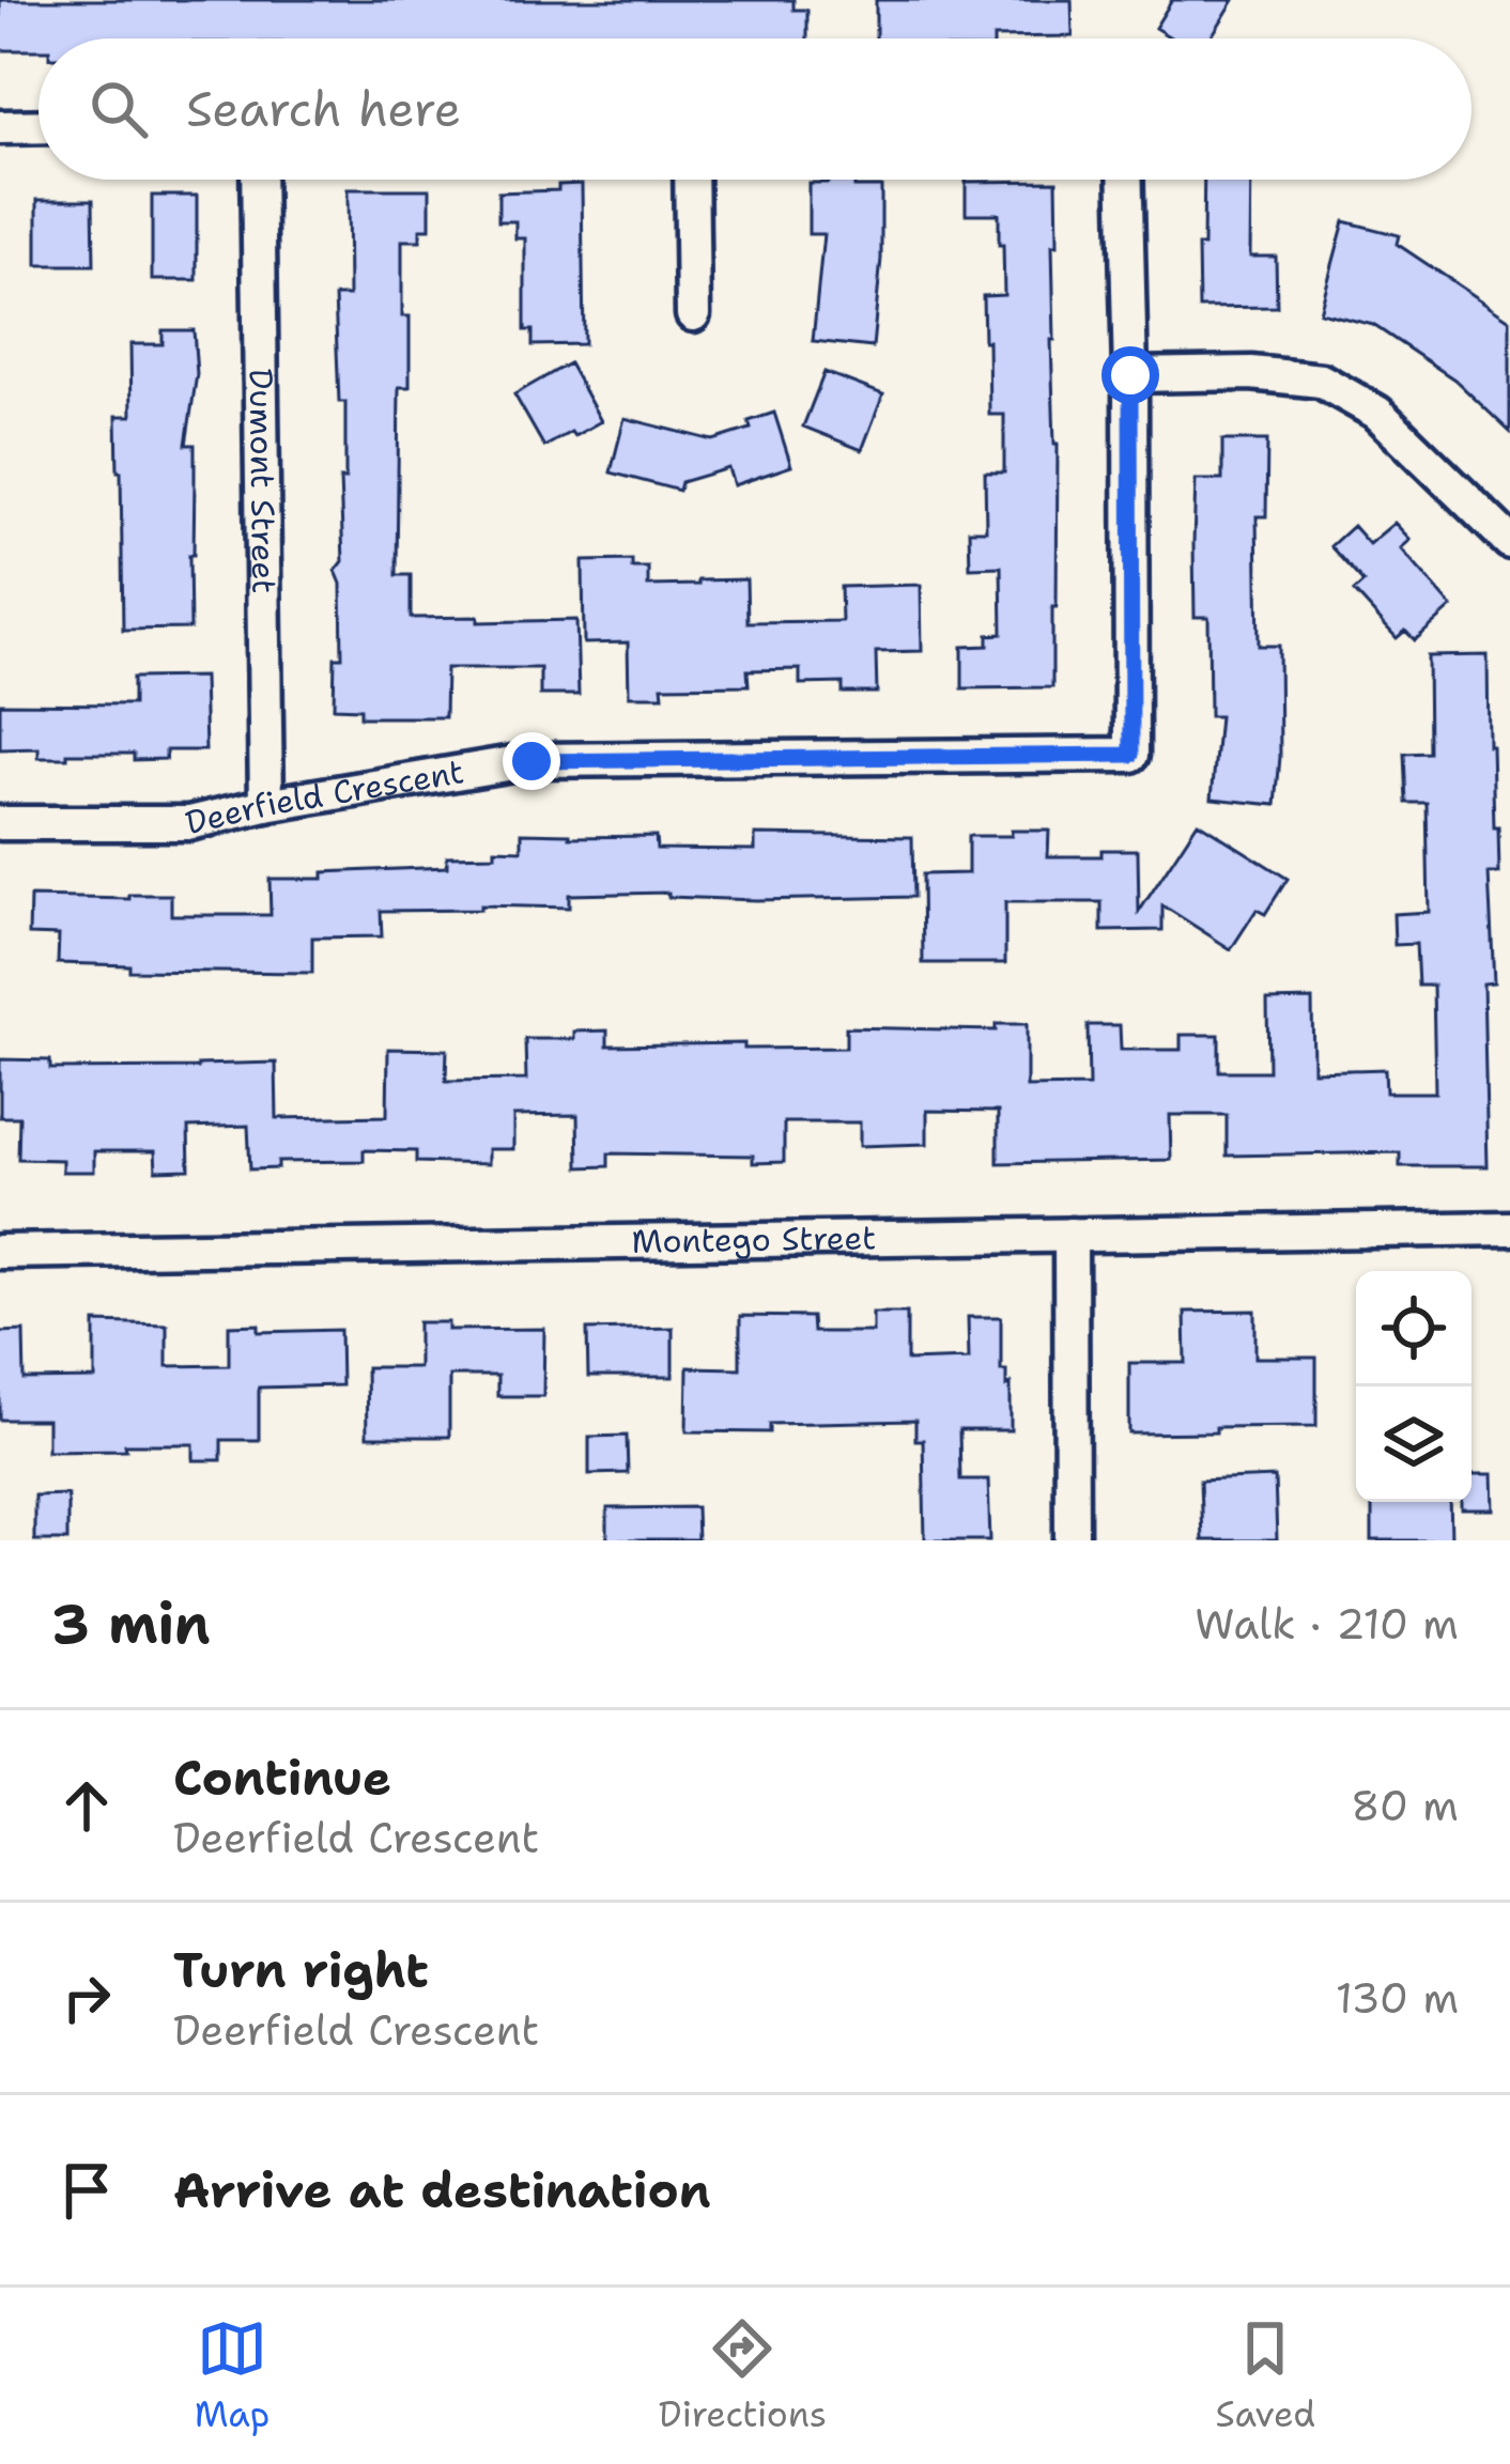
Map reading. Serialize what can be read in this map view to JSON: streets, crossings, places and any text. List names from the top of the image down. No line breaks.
{"streets":{"street":["Dumont Street","Deerfield Crescent","Montego Street"]},"crossings":[["Dumont Street","Deerfield Crescent"]],"page":{"search":"Search here","heading":["3 min","Walk · 210 m"],"list":[["Continue","Deerfield Crescent","80 m"],["Turn right","Deerfield Crescent","130 m"],"Arrive at destination"],"nav":["Map","Directions","Saved"]}}
